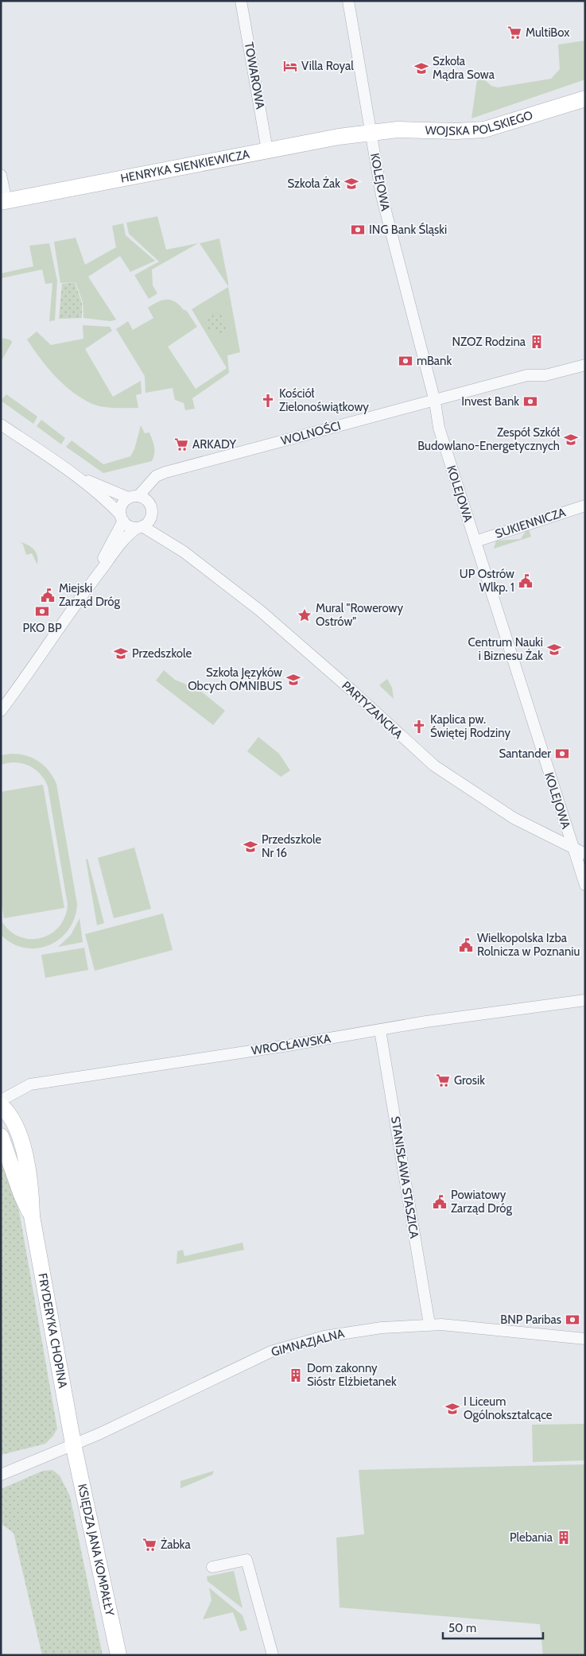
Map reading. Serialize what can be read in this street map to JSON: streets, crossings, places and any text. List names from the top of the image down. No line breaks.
{"streets":{"street":["TOWAROWA","WOJSKA POLSKIEGO","HENRYKA SIENKIEWICZA","KOLEJOWA","WOLNOŚCI","SUKIENNICZA","PARTYZANCKA","WROCŁAWSKA","STANISŁAWA STASZICA","FRYDERYKA CHOPINA","GIMNAZJALNA","KSIĘDZA JANA KOMPAŁŁY"]},"crossings":[["TOWAROWA","HENRYKA SIENKIEWICZA"],["WOJSKA POLSKIEGO","HENRYKA SIENKIEWICZA"],["WOJSKA POLSKIEGO","KOLEJOWA"],["HENRYKA SIENKIEWICZA","KOLEJOWA"],["KOLEJOWA","WOLNOŚCI"],["KOLEJOWA","SUKIENNICZA"],["KOLEJOWA","PARTYZANCKA"],["WOLNOŚCI","PARTYZANCKA"],["WROCŁAWSKA","STANISŁAWA STASZICA"],["STANISŁAWA STASZICA","GIMNAZJALNA"],["FRYDERYKA CHOPINA","GIMNAZJALNA"],["FRYDERYKA CHOPINA","KSIĘDZA JANA KOMPAŁŁY"],["GIMNAZJALNA","KSIĘDZA JANA KOMPAŁŁY"]],"places":{"supermarket":["MultiBox","ARKADY","Grosik","Żabka"],"hotel":["Villa Royal"],"school or university":["Szkoła Mądra Sowa","Szkoła Żak","Zespół Szkół Budowlano-Energetycznych","Centrum Nauki i Biznesu Żak","Przedszkole","Szkoła Języków Obcych OMNIBUS","Przedszkole Nr 16","I Liceum Ogólnokształcące"],"bank":["ING Bank Śląski","mBank","Invest Bank","PKO BP","Santander","BNP Paribas"],"building":["NZOZ Rodzina","Dom zakonny Sióstr Elżbietanek","Plebania"],"church":["Kościół Zielonoświątkowy","Kaplica pw. Świętej Rodziny"],"public building":["UP Ostrów Wlkp. 1","Miejski Zarząd Dróg","Wielkopolska Izba Rolnicza w Poznaniu","Powiatowy Zarząd Dróg"],"place":["Mural \"Rowerowy Ostrów\""]},"scale_bar":"50 m"}
